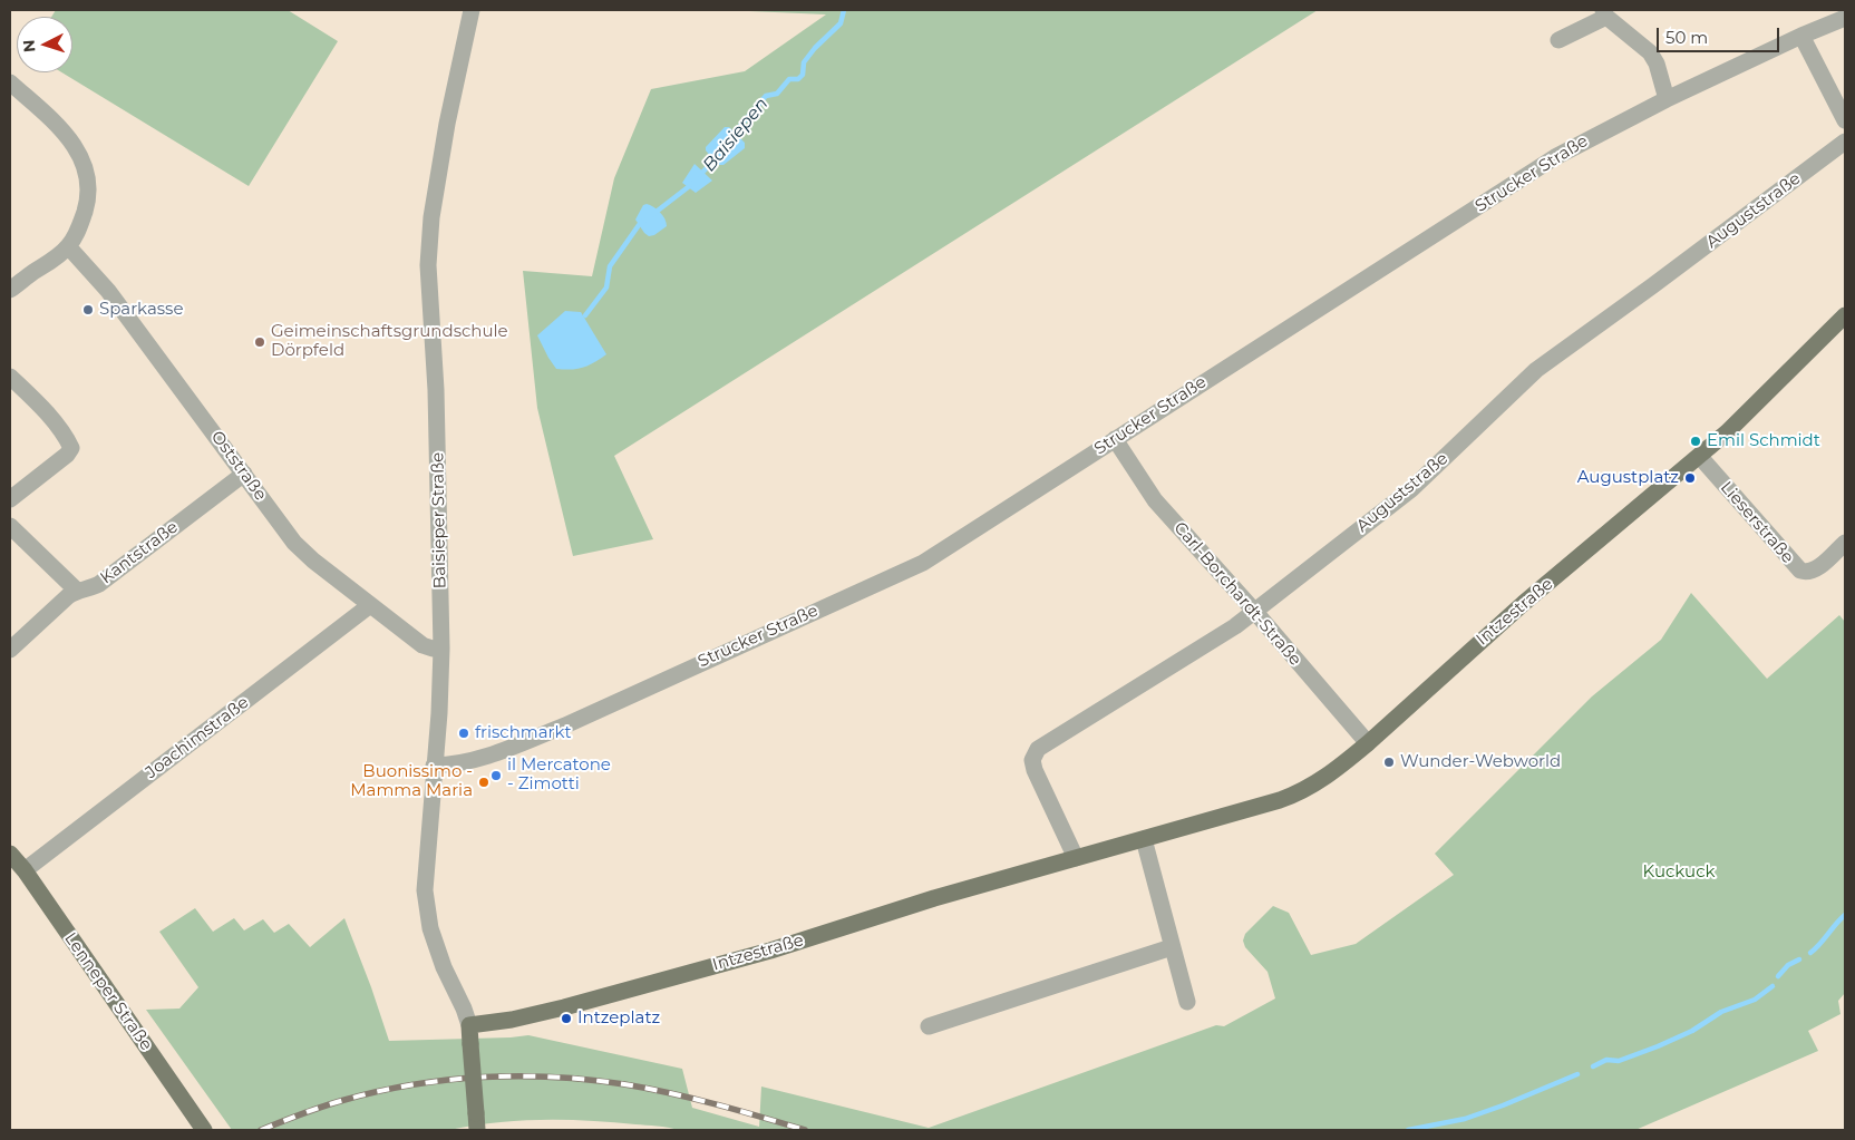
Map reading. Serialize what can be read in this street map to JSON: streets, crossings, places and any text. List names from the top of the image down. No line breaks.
{"streets":{"main road":["Intzestraße","Lenneper Straße"],"street":["Strucker Straße","Auguststraße","Oststraße","Baisieper Straße","Lieserstraße","Kantstraße","Carl-Borchardt-Straße","Joachimstraße"]},"crossings":[["Strucker Straße","Baisieper Straße"],["Strucker Straße","Carl-Borchardt-Straße"],["Auguststraße","Carl-Borchardt-Straße"],["Auguststraße","Intzestraße"],["Oststraße","Baisieper Straße"],["Oststraße","Kantstraße"],["Oststraße","Joachimstraße"],["Baisieper Straße","Intzestraße"],["Lieserstraße","Intzestraße"],["Carl-Borchardt-Straße","Intzestraße"],["Joachimstraße","Lenneper Straße"]],"water":["Baisiepen"],"parks":["Kuckuck"],"places":["Sparkasse","Geimeinschaftsgrundschule Dörpfeld","Emil Schmidt","Augustplatz","frischmarkt","Wunder-Webworld","il Mercatone - Zimotti","Buonissimo - Mamma Maria","Intzeplatz"],"scale_bar":"50 m","north":"left"}
